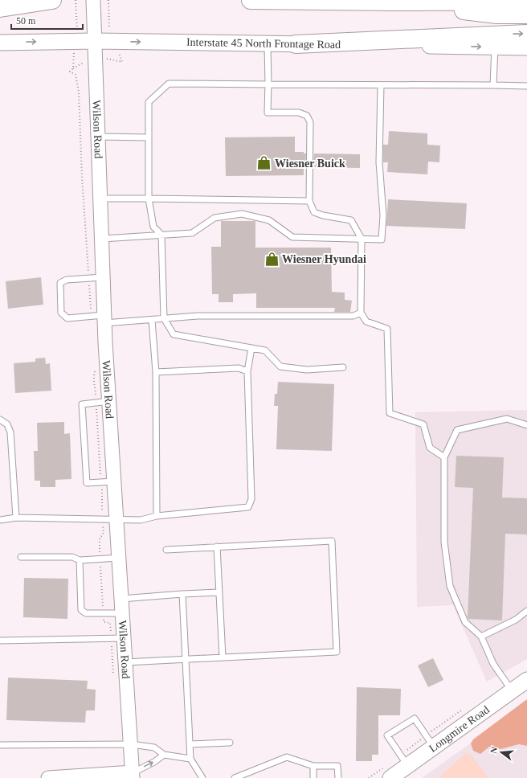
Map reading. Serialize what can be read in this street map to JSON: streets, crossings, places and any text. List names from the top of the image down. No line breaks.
{"streets":{"main road":["Interstate 45 North Frontage Road","Longmire Road"],"street":["Wilson Road"]},"crossings":[["Interstate 45 North Frontage Road","Wilson Road"]],"one_way":["Interstate 45 North Frontage Road"],"places":{"shop":["Wiesner Buick","Wiesner Hyundai"]},"scale_bar":"50 m","north":"left"}
